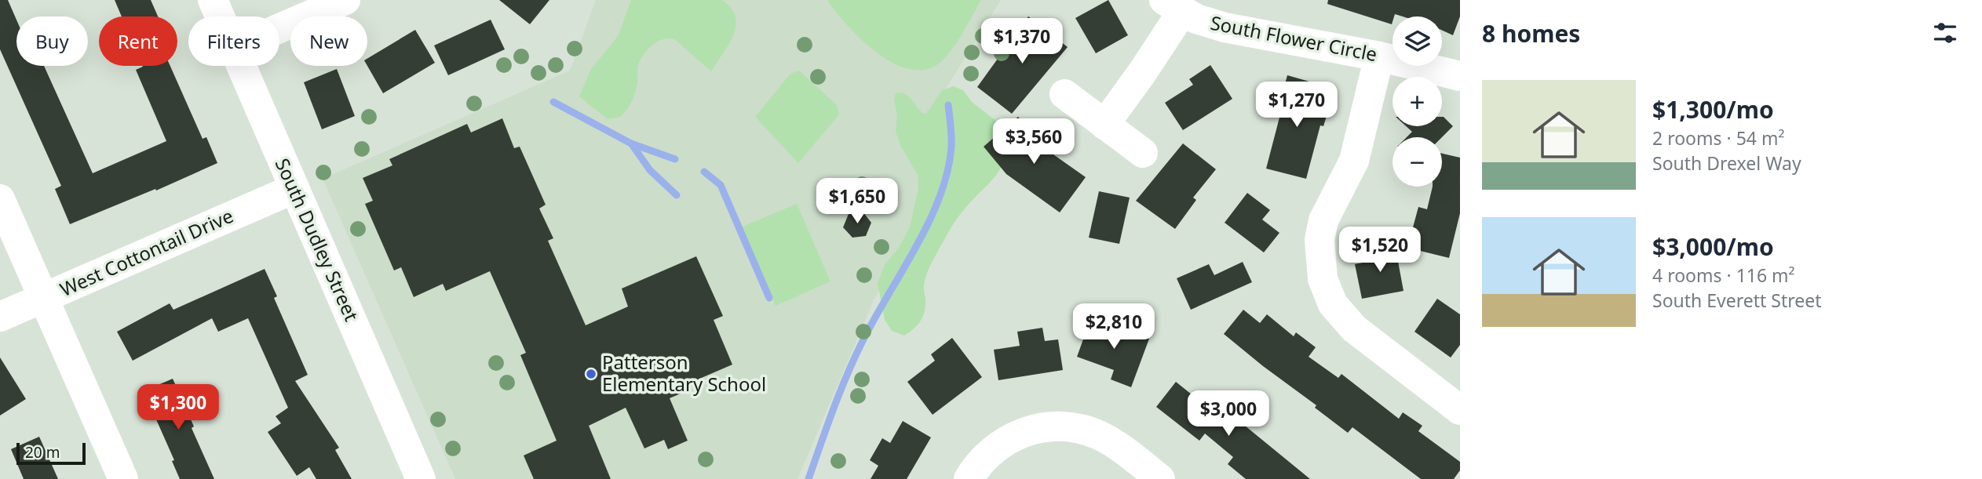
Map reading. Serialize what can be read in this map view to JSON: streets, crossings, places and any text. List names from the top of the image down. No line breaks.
{"streets":{"street":["South Flower Circle","South Dudley Street","West Cottontail Drive"]},"crossings":[["South Dudley Street","West Cottontail Drive"]],"places":["Patterson Elementary School"],"scale_bar":"20 m","page":{"heading":"8 homes","map_buttons":["+","−"],"chip":["Buy","Rent","Filters","New"],"price":["$1,370","$1,270","$3,560","$1,650","$1,520","$2,810","$1,300","$3,000"],"list":[{"name":"$1,300/mo","note":"2 rooms · 54 m² · South Drexel Way"},{"name":"$3,000/mo","note":"4 rooms · 116 m² · South Everett Street"}],"scale":"20 m"}}
